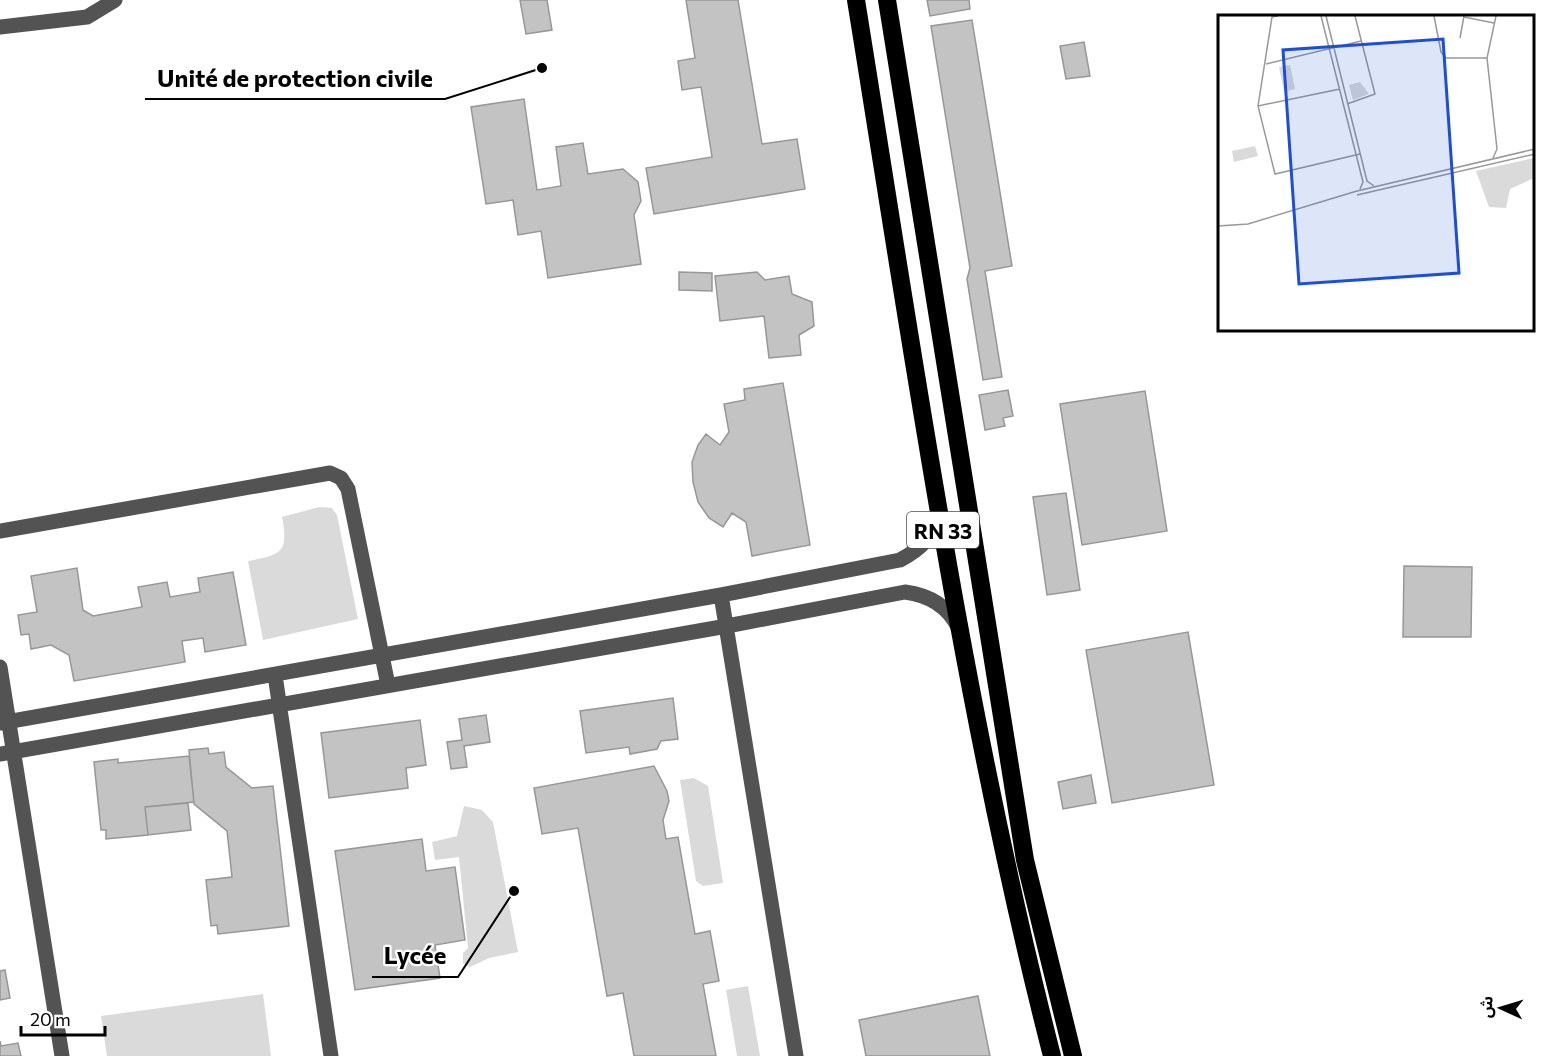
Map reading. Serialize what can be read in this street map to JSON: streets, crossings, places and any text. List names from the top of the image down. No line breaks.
{"streets":{"highway":["RN 33"]},"places":["Unité de protection civile","Lycée"],"scale_bar":"20 m","north":"left"}
